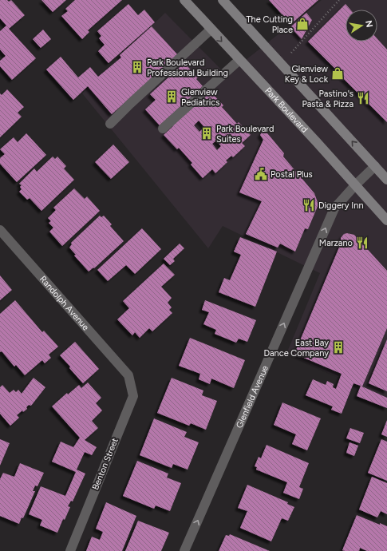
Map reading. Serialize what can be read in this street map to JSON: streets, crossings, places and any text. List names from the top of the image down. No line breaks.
{"streets":{"main road":["Park Boulevard"],"street":["Randolph Avenue","Glenfield Avenue","Benton Street"]},"crossings":[["Park Boulevard","Glenfield Avenue"],["Randolph Avenue","Benton Street"]],"one_way":["Glenfield Avenue"],"places":{"shop":["The Cutting Place","Glenview Key & Lock"],"building":["Park Boulevard Professional Building","Glenview Pediatrics","Park Boulevard Suites","East Bay Dance Company"],"restaurant":["Pastino's Pasta & Pizza","Diggery Inn","Marzano"],"public building":["Postal Plus"]},"north":"right"}
